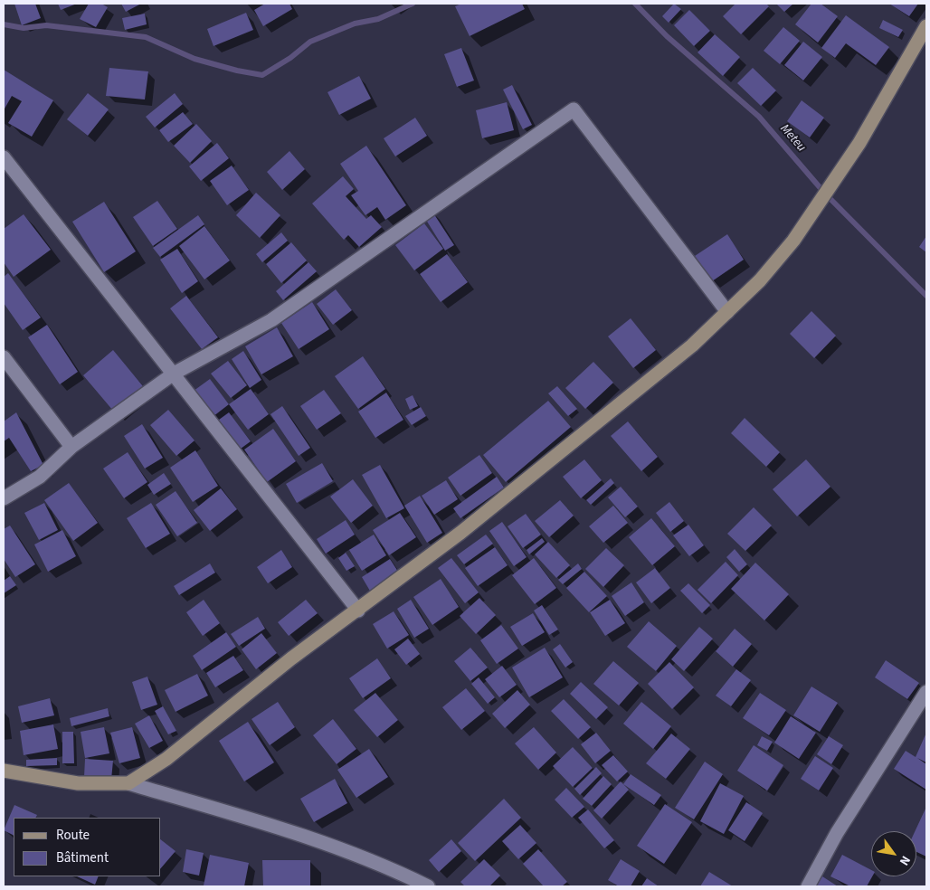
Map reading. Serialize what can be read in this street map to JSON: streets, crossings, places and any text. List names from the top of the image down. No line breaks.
{"water":["Meteu"],"legend":["Route","Bâtiment"],"north":"bottom right"}
